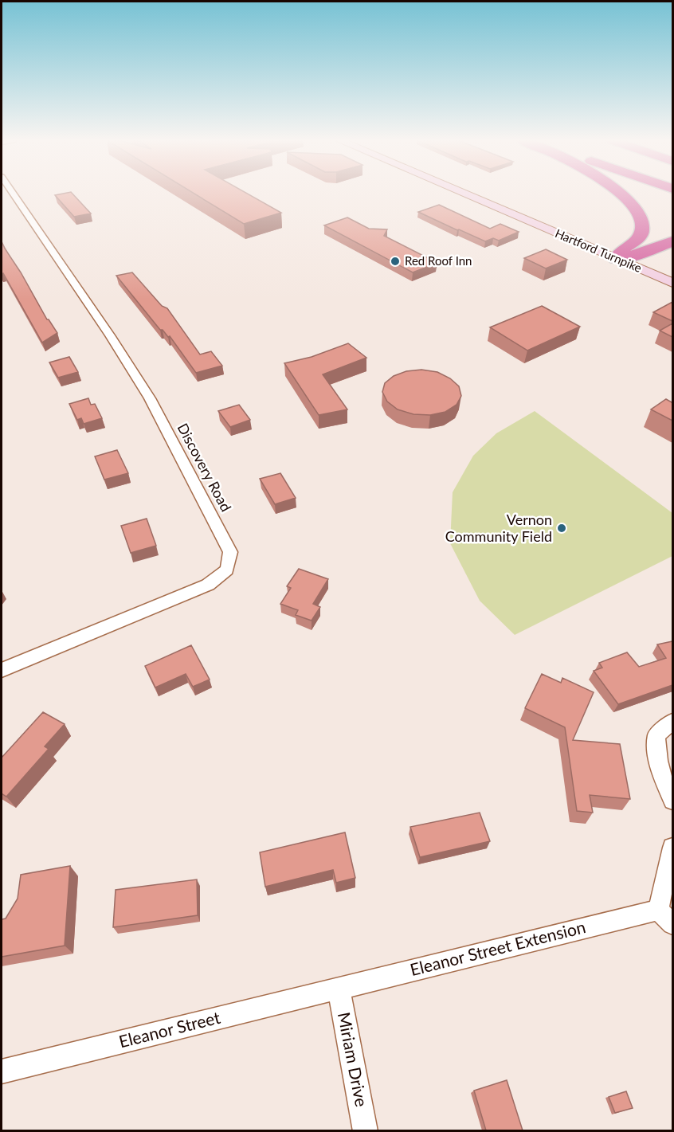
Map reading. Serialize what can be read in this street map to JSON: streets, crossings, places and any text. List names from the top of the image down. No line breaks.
{"streets":{"main road":["Hartford Turnpike"],"street":["Discovery Road","Eleanor Street Extension","Eleanor Street","Miriam Drive"]},"crossings":[["Eleanor Street Extension","Eleanor Street"],["Eleanor Street Extension","Miriam Drive"],["Eleanor Street","Miriam Drive"]],"places":["Red Roof Inn","Vernon Community Field"]}
